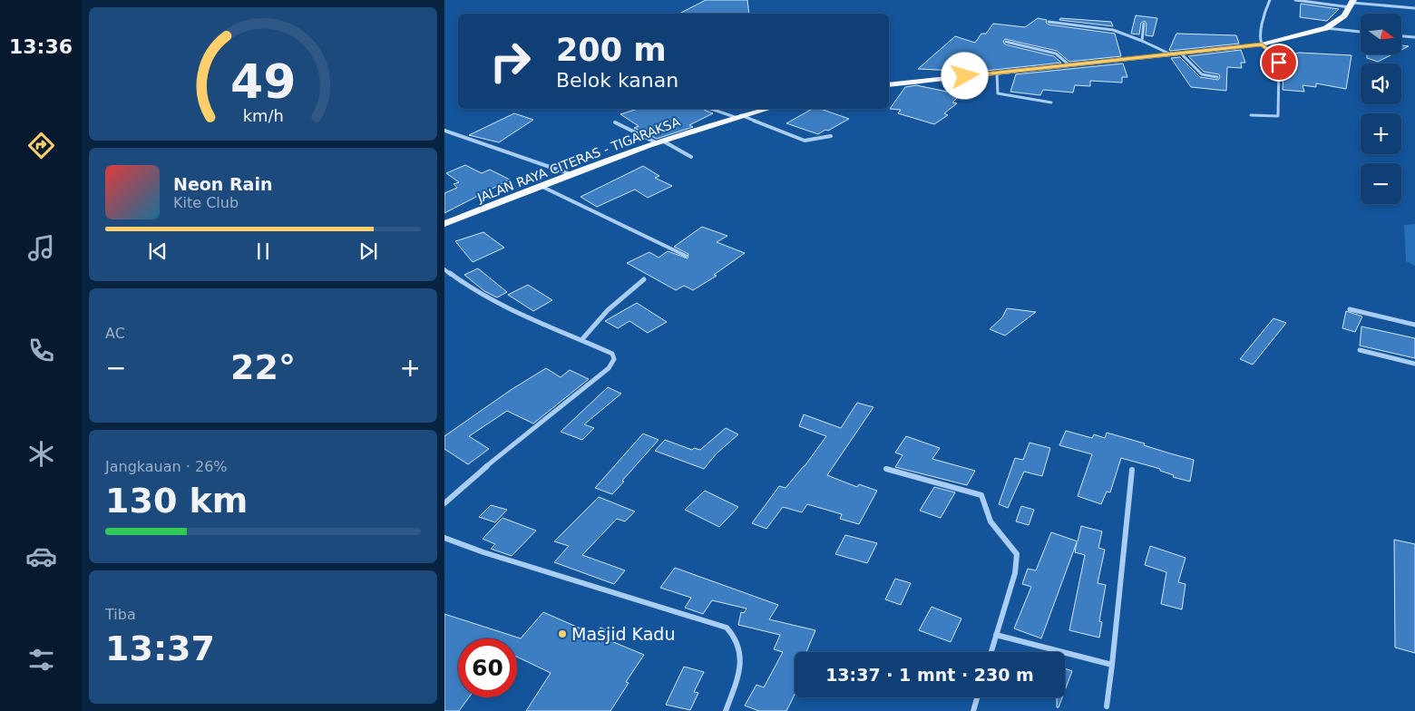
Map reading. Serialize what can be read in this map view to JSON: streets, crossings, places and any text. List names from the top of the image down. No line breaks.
{"streets":{"main road":["JALAN RAYA CITERAS - TIGARAKSA"]},"places":["Masjid Kadu"],"north":"right","page":{"tabs":"13:36","map_buttons":["+","−"],"turn":["200 m","Belok kanan"],"song":["Neon Rain","Kite Club"],"tile":["AC",["Jangkauan · 26%","130 km"],["Tiba","13:37"]],"heat":["−","22°","+"],"limit":"60","trip":"13:37 · 1 mnt · 230 m","gauge":["49","km/h"]}}
